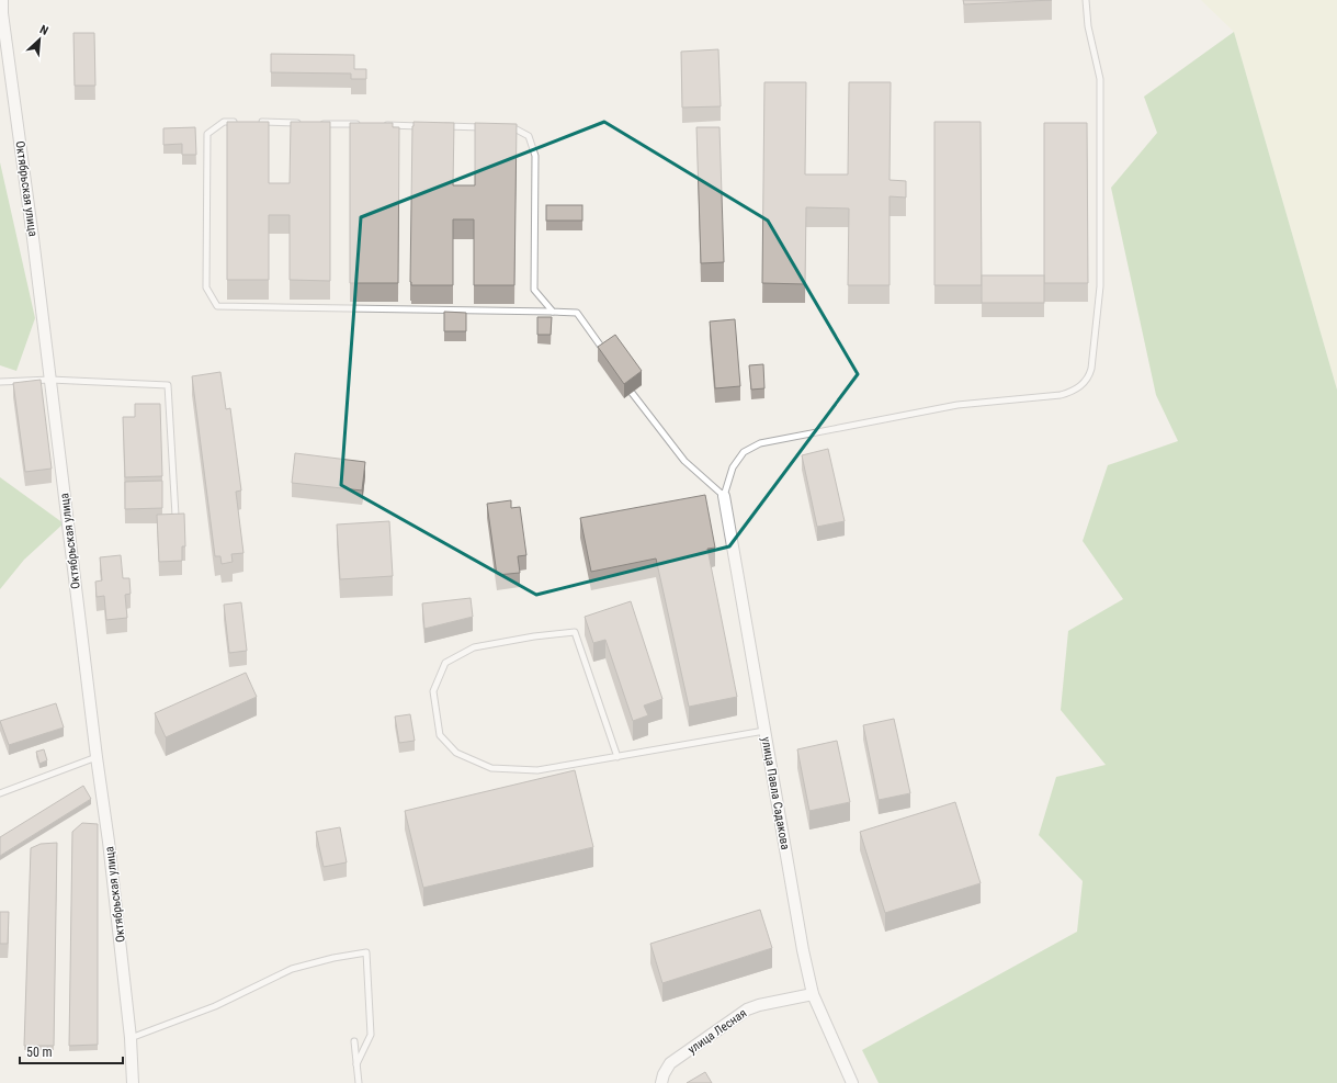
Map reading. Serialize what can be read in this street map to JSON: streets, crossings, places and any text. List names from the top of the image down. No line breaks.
{"streets":{"street":["Октябрьская улица","улица Павла Садакова","улица Лесная"]},"crossings":[["улица Павла Садакова","улица Лесная"]],"scale_bar":"50 m","north":"top right"}
